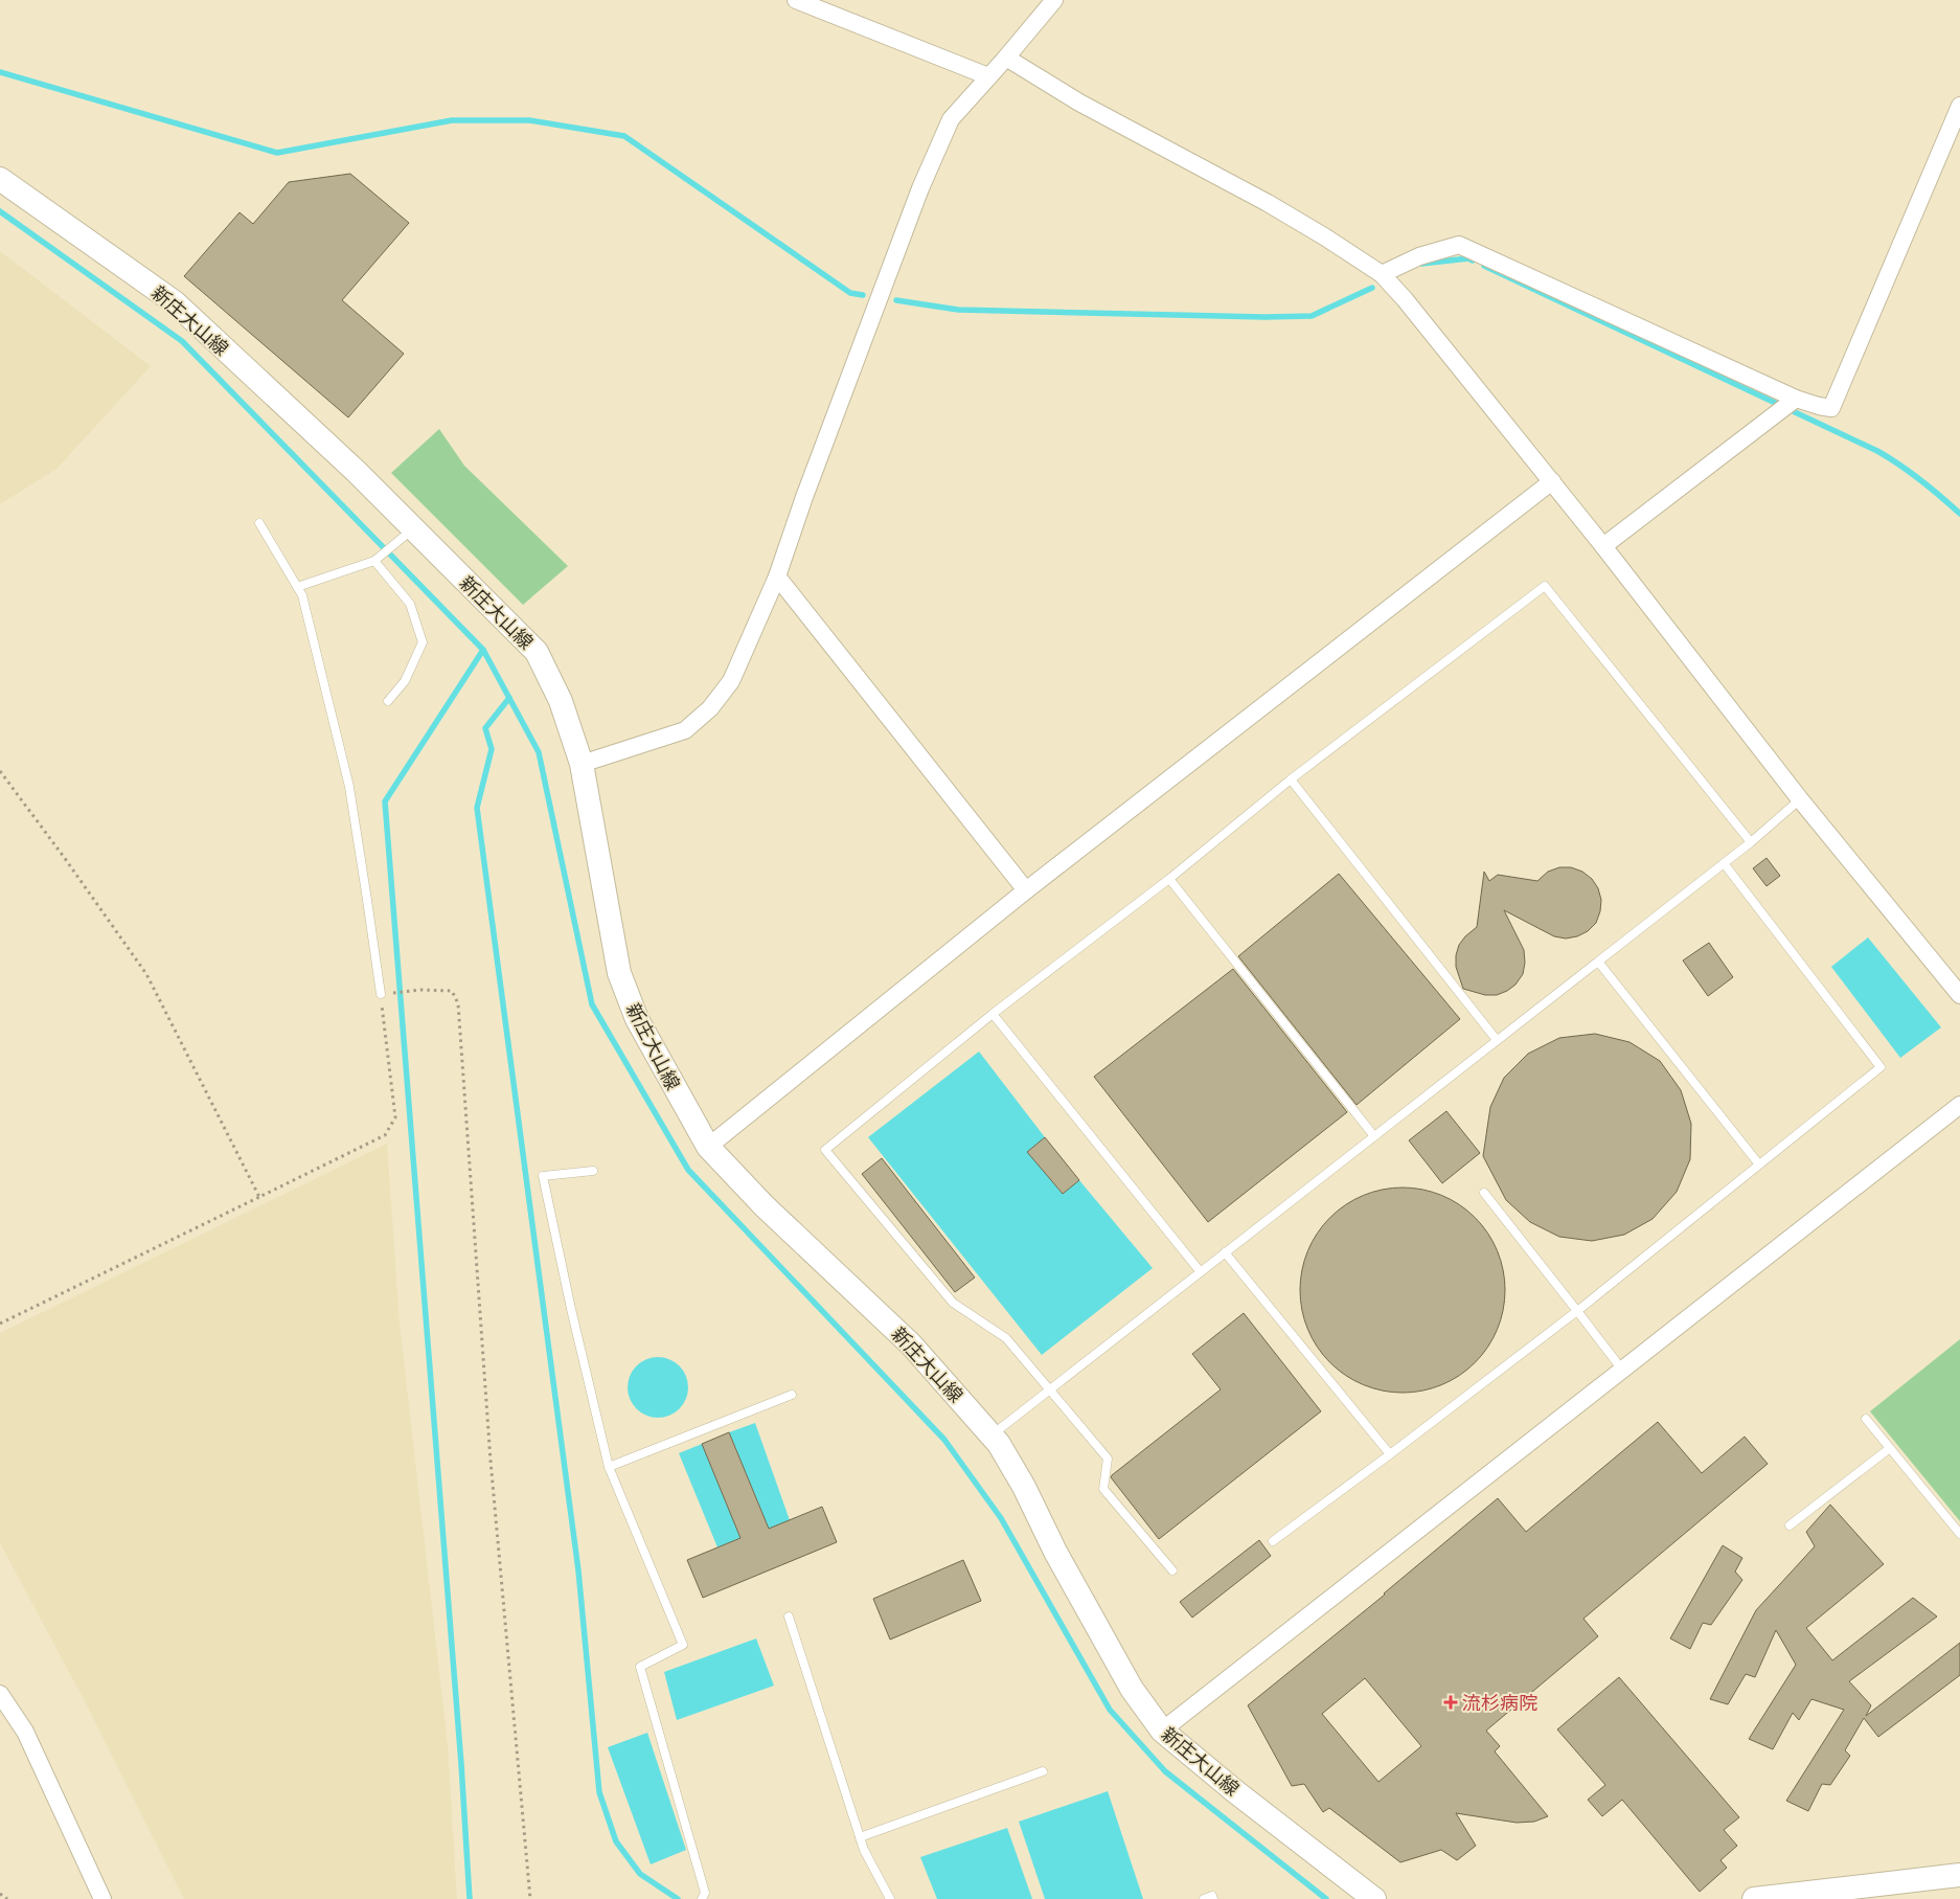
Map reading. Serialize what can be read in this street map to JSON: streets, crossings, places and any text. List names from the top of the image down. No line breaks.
{"streets":{"main road":["新庄大山線"]},"places":{"health":["流杉病院"]}}
